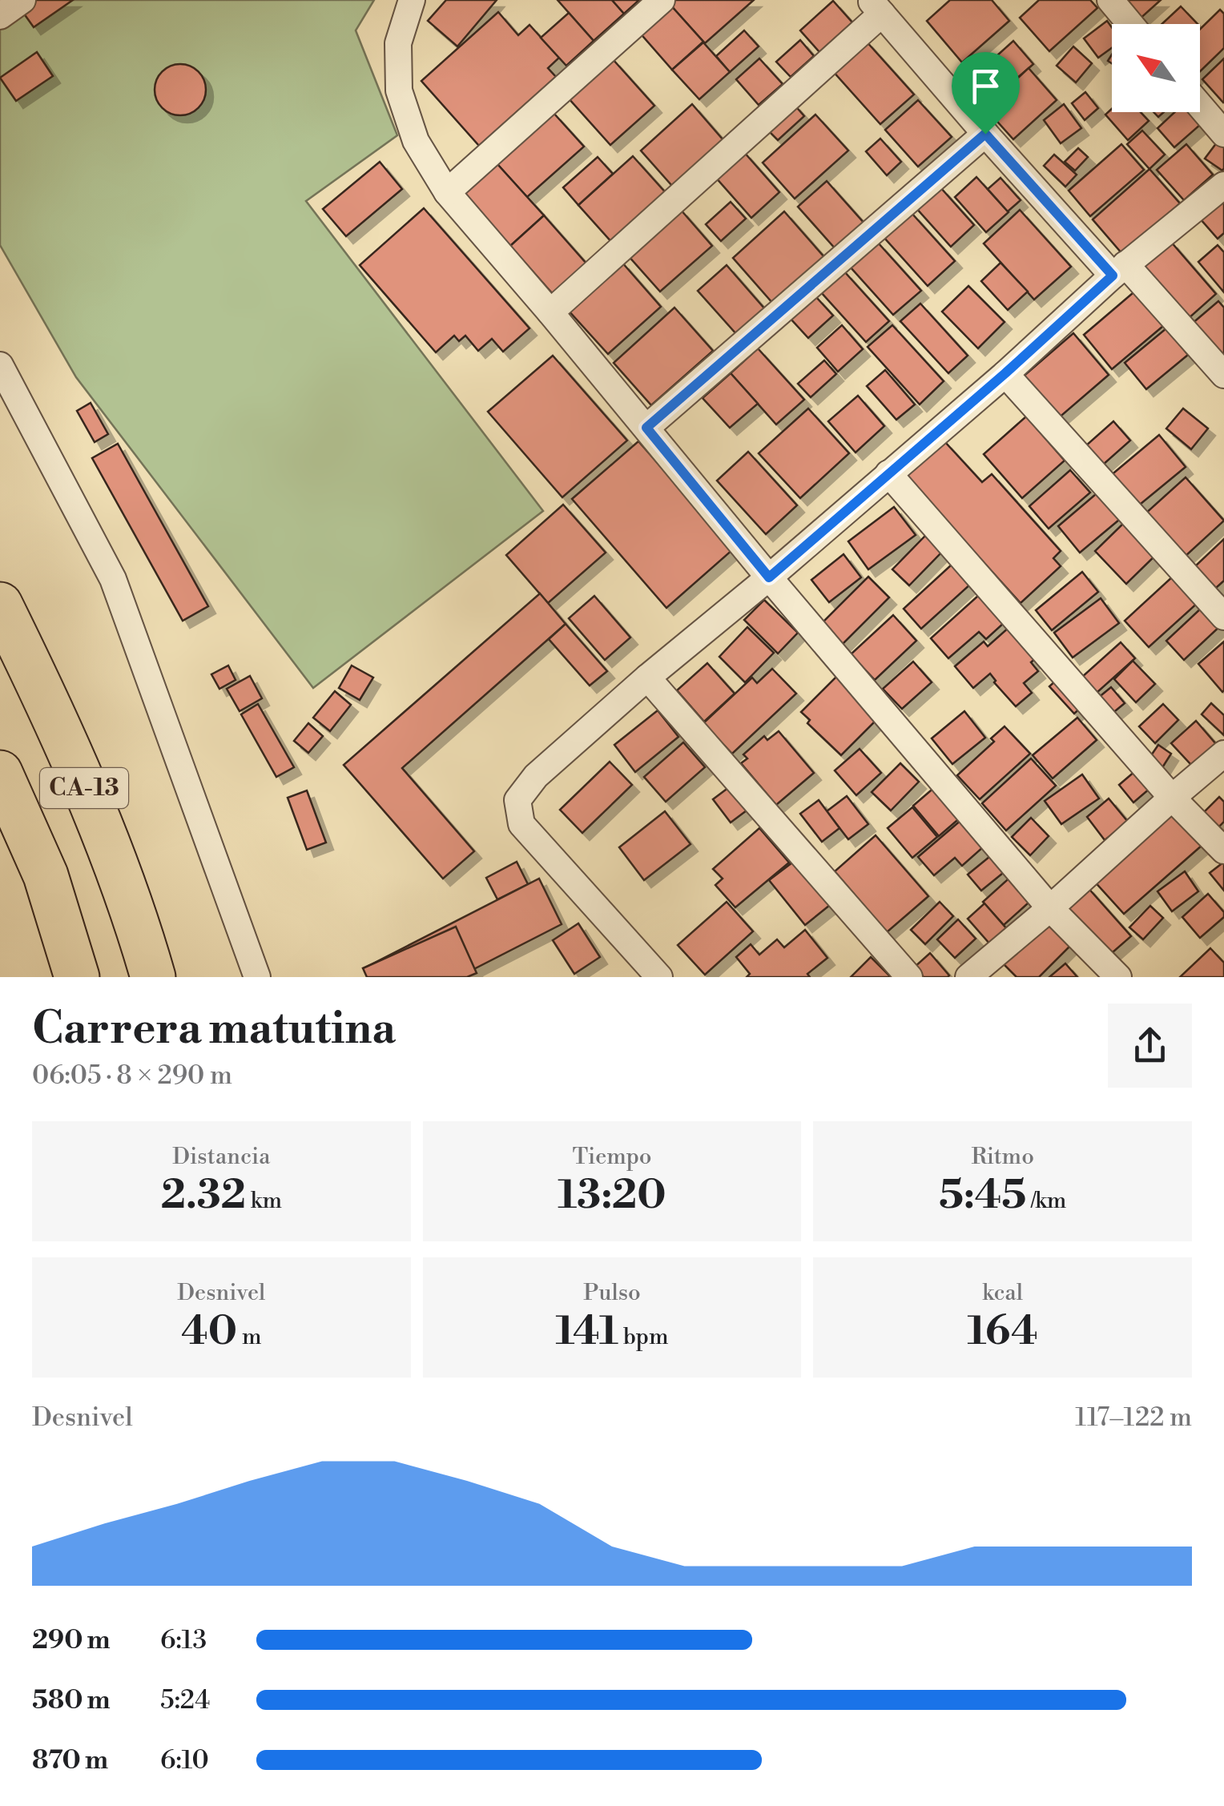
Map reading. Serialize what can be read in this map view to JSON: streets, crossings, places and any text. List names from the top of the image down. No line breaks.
{"streets":{"highway":["CA-13"]},"north":"top left","page":{"heading":["Carrera matutina","06:05 · 8 × 290 m"],"stats":[["Distancia","2.32 km"],["Tiempo","13:20"],["Ritmo","5:45 /km"],["Desnivel","40 m"],["Pulso","141 bpm"],["kcal","164"]],"chart":["Desnivel","117–122 m"],"list":[{"name":"290 m","note":"6:13"},{"name":"580 m","note":"5:24"},{"name":"870 m","note":"6:10"}]}}
